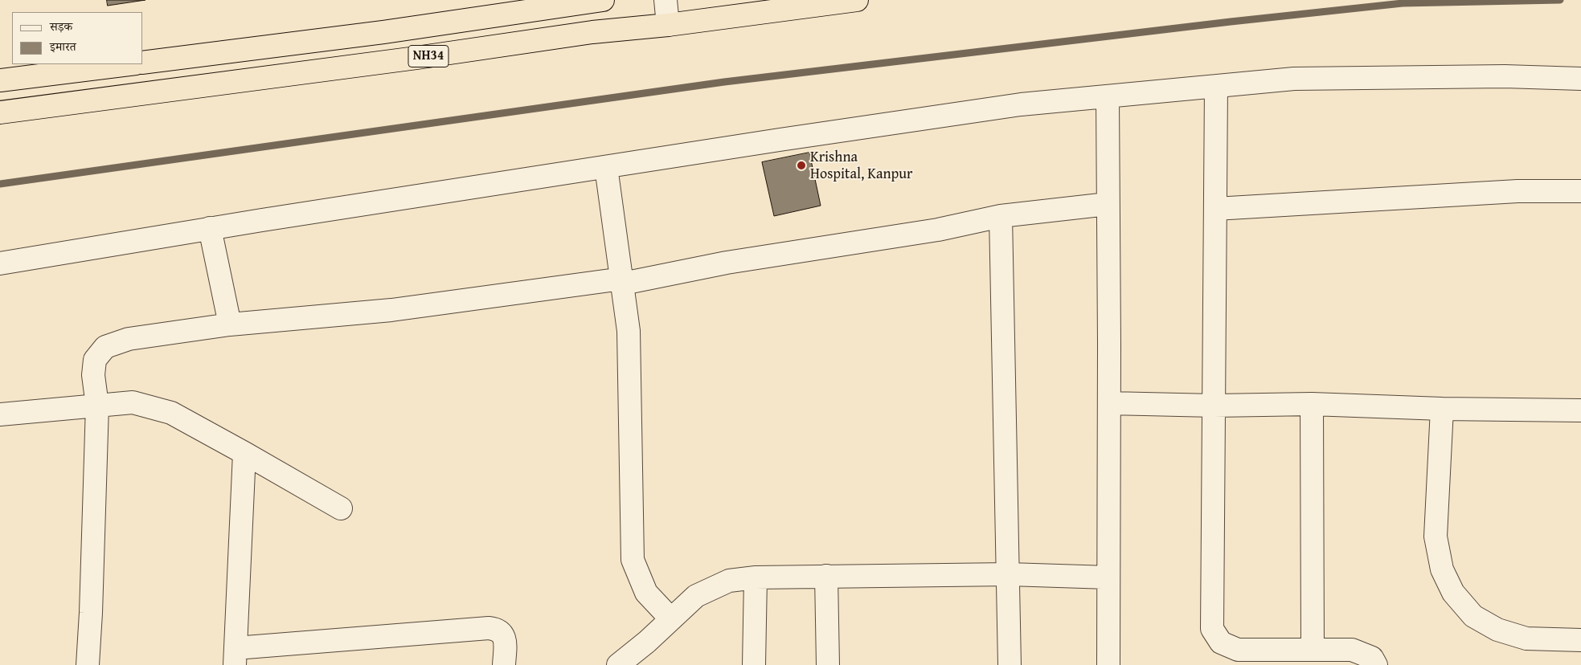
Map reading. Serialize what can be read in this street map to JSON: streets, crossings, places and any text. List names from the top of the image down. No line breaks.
{"streets":{"highway":["NH34"]},"places":["Krishna Hospital, Kanpur"],"legend":["सड़क","इमारत"]}
